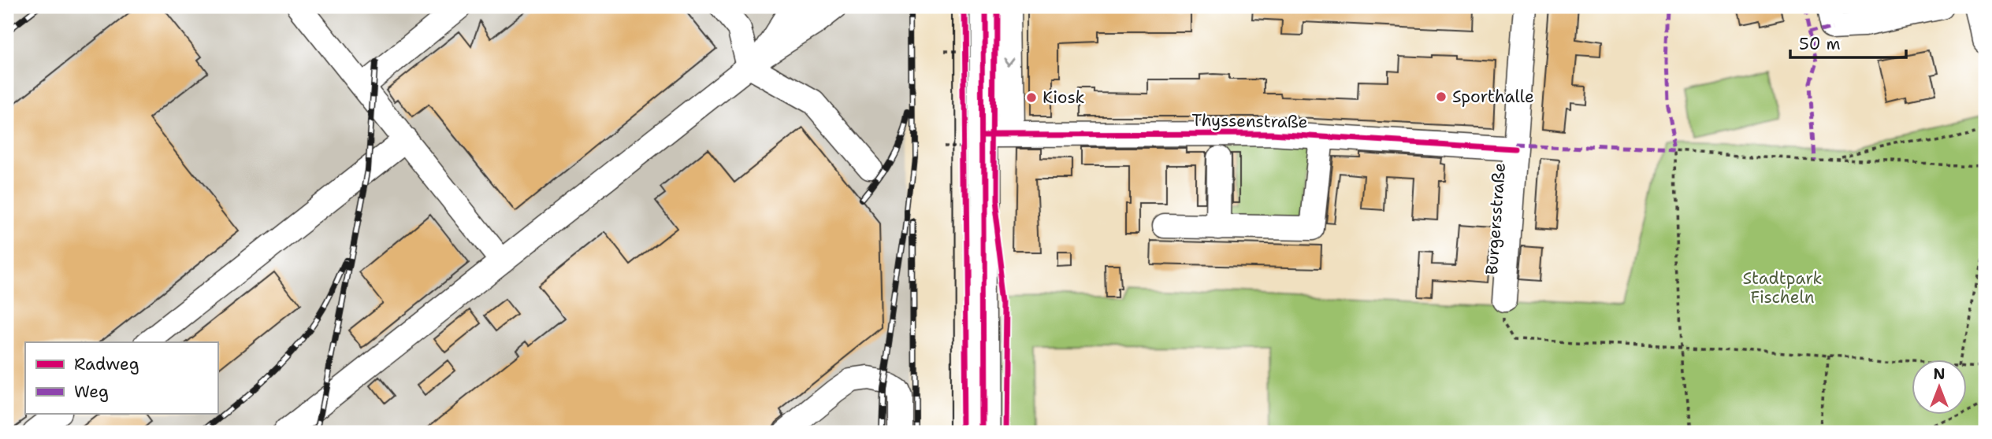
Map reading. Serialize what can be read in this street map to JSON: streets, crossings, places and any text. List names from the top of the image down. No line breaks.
{"streets":{"street":["Thyssenstraße","Burgersstraße"]},"crossings":[["Thyssenstraße","Burgersstraße"]],"parks":["Stadtpark Fischeln"],"places":["Sporthalle","Kiosk"],"legend":["Radweg","Weg"],"scale_bar":"50 m","north":"top"}
